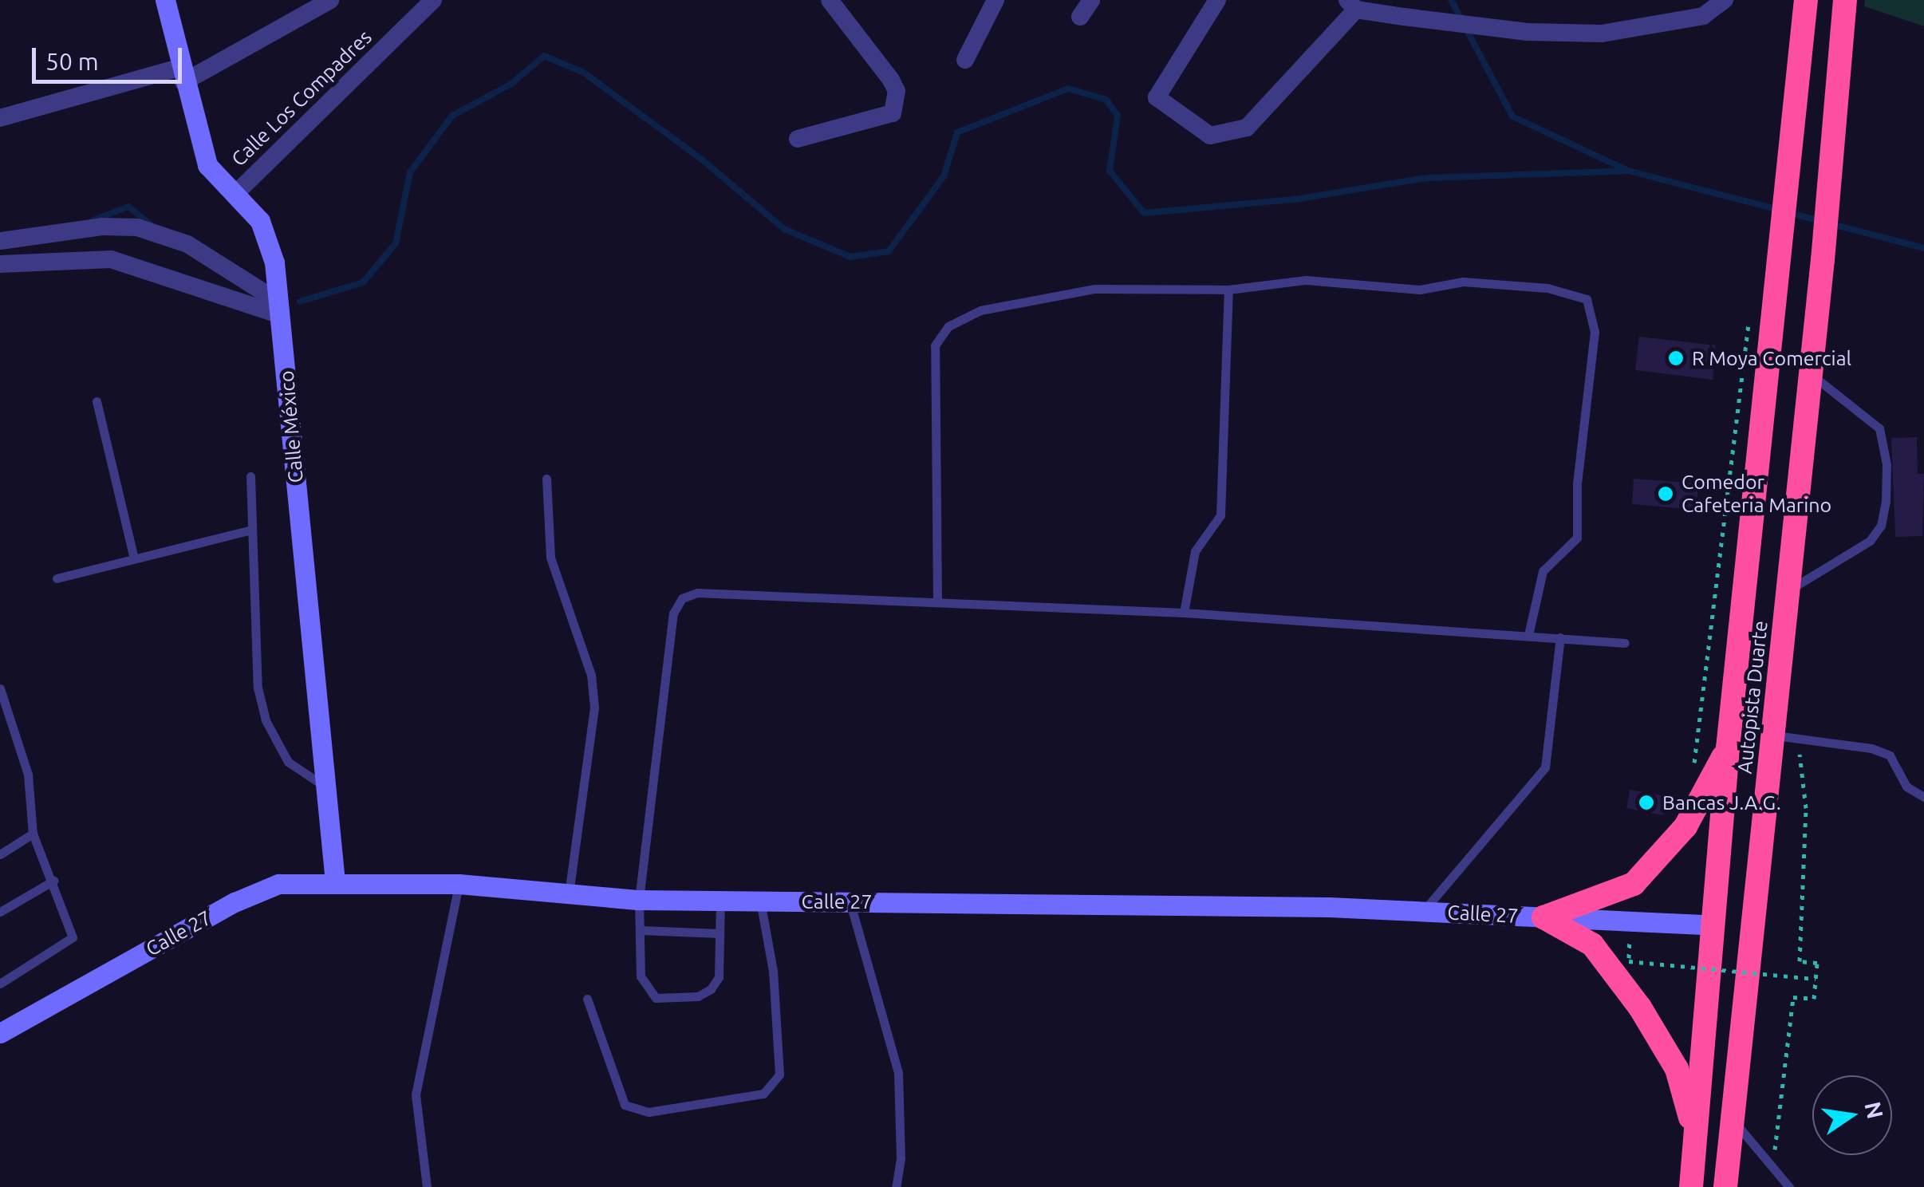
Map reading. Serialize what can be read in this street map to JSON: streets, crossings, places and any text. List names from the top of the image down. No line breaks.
{"streets":{"highway":["Autopista Duarte"],"street":["Calle Los Compadres","Calle México","Calle 27"]},"crossings":[["Calle Los Compadres","Calle México"],["Calle México","Calle 27"],["Autopista Duarte","Calle 27"]],"places":["R Moya Comercial","Comedor Cafeteria Marino","Bancas J.A.G."],"scale_bar":"50 m","north":"right"}
